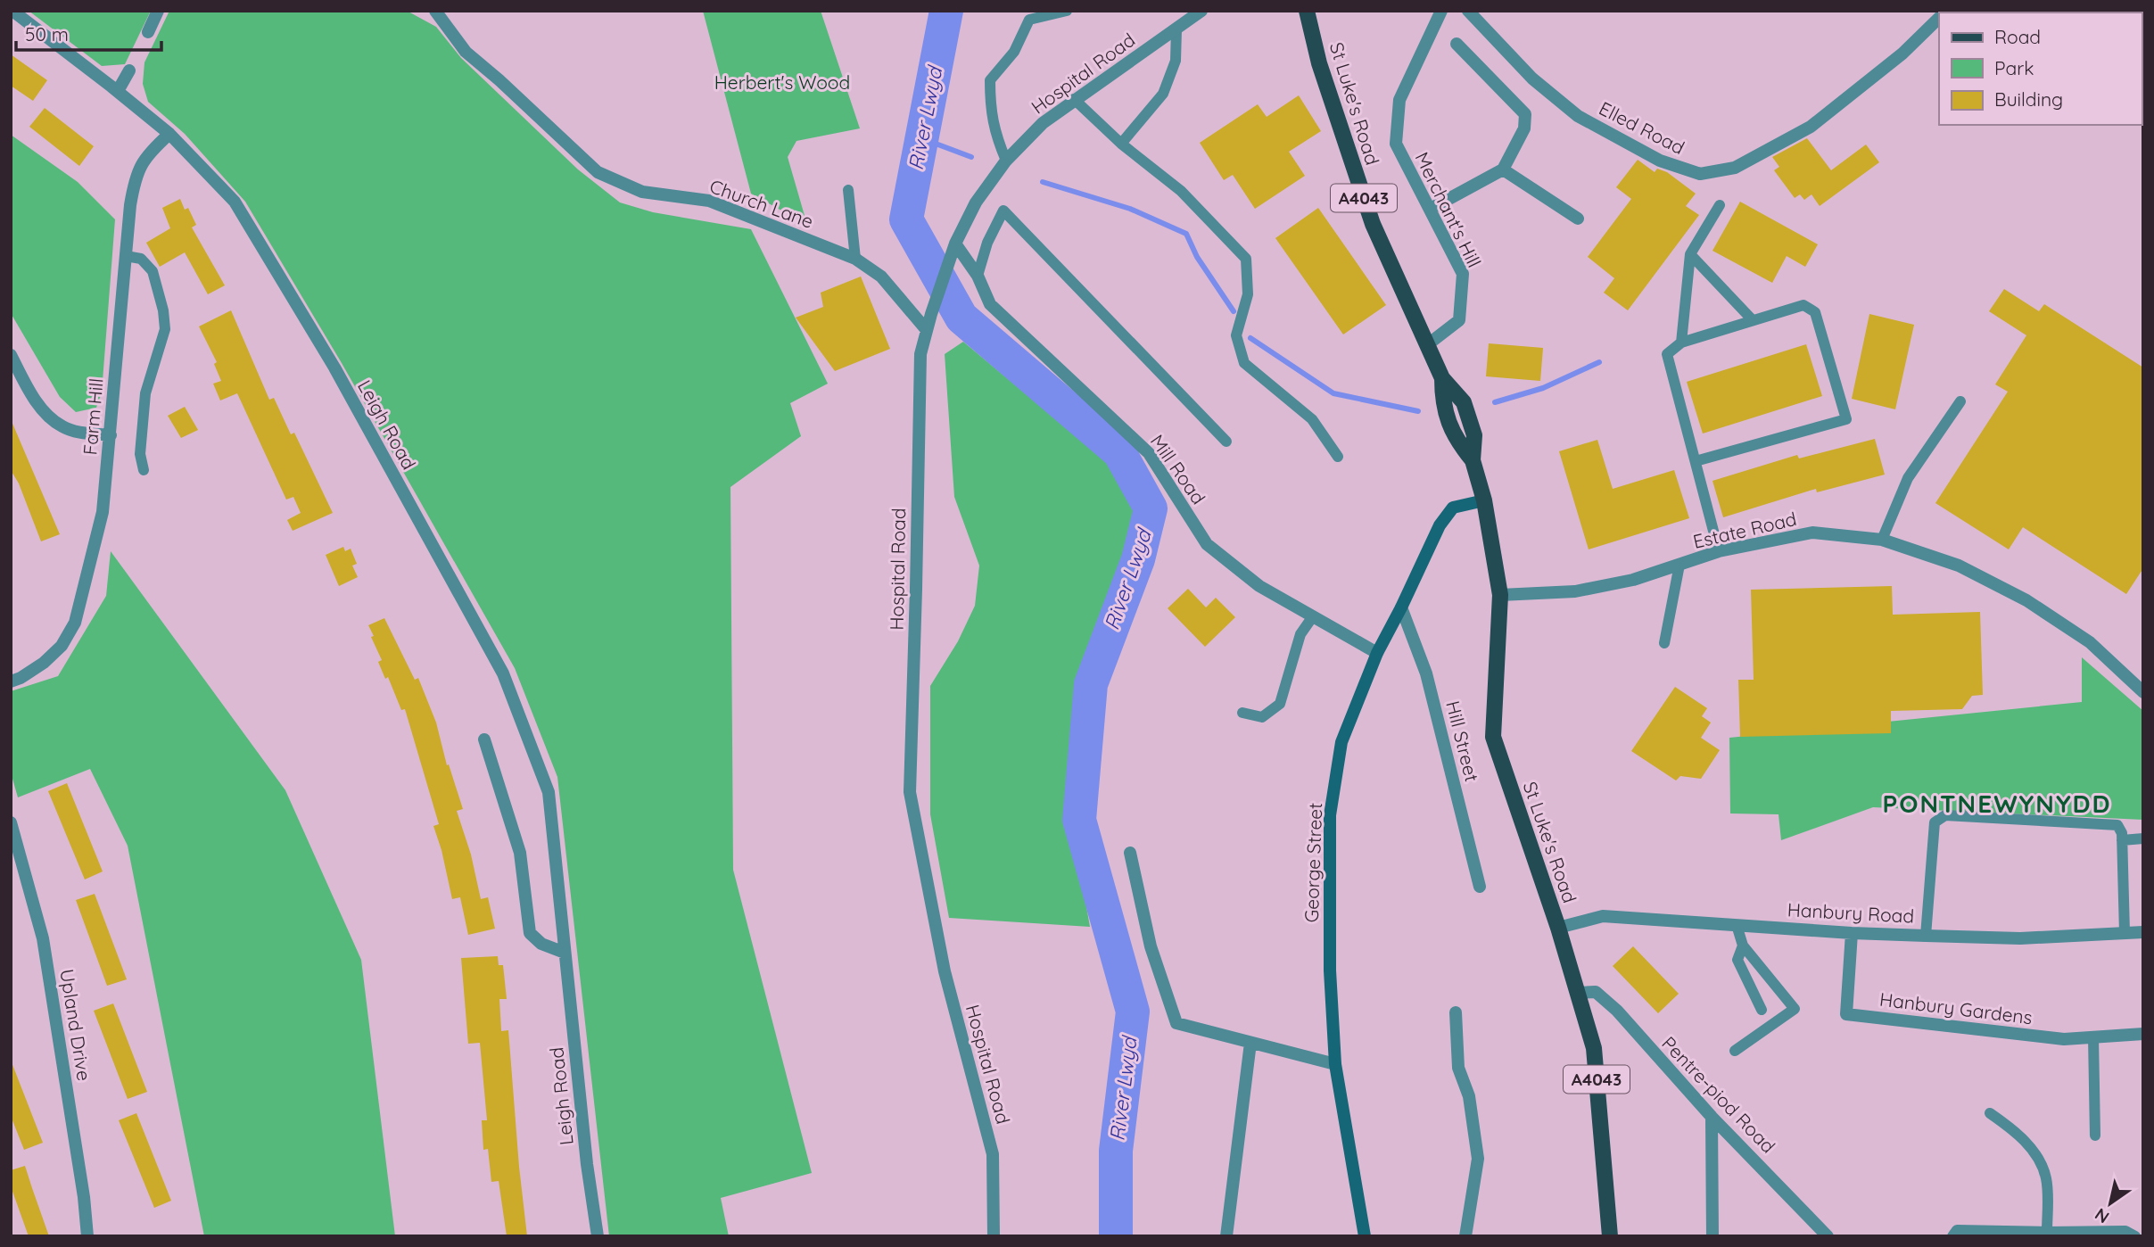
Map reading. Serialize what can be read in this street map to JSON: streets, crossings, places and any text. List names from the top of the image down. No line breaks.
{"streets":{"main road":["St Luke's Road","A4043","George Street"],"street":["Hospital Road","Elled Road","Church Lane","Merchant's Hill","Farm Hill","Leigh Road","Mill Road","Estate Road","Hill Street","Hanbury Road","Hanbury Gardens","Upland Drive","Pentre-piod Road"]},"crossings":[["Hospital Road","Church Lane"],["Hospital Road","Mill Road"],["St Luke's Road","Merchant's Hill"],["St Luke's Road","Estate Road"],["St Luke's Road","George Street"],["St Luke's Road","Hanbury Road"],["St Luke's Road","Pentre-piod Road"],["Farm Hill","Leigh Road"],["Mill Road","George Street"],["Hill Street","George Street"],["Hanbury Road","Hanbury Gardens"]],"districts":["PONTNEWYNYDD"],"water":["River Lwyd"],"parks":["Herbert's Wood"],"legend":["Road","Park","Building"],"scale_bar":"50 m","north":"bottom left"}
